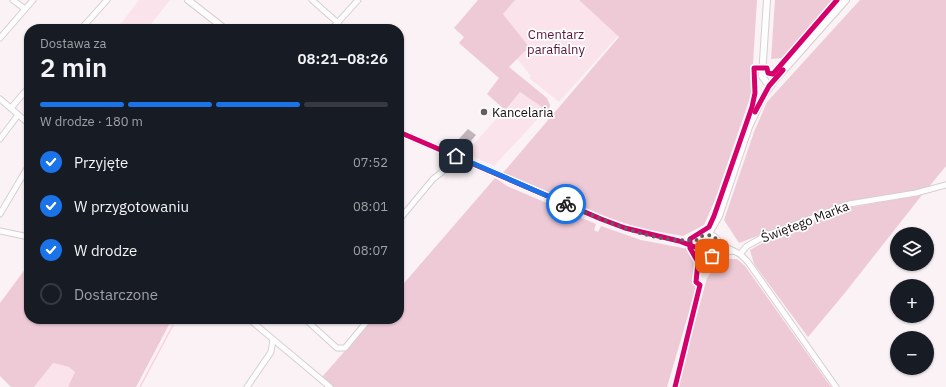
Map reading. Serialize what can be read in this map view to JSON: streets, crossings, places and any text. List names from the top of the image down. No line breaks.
{"streets":{"street":["Świętego Marka"]},"parks":["Cmentarz parafialny"],"places":["Kancelaria"],"page":{"heading":["2 min","Dostawa za","08:21–08:26"],"bar":"W drodze · 180 m","list":[["Przyjęte","07:52"],["W przygotowaniu","08:01"],["W drodze","08:07"],"Dostarczone"],"map_buttons":["+","−"]}}
